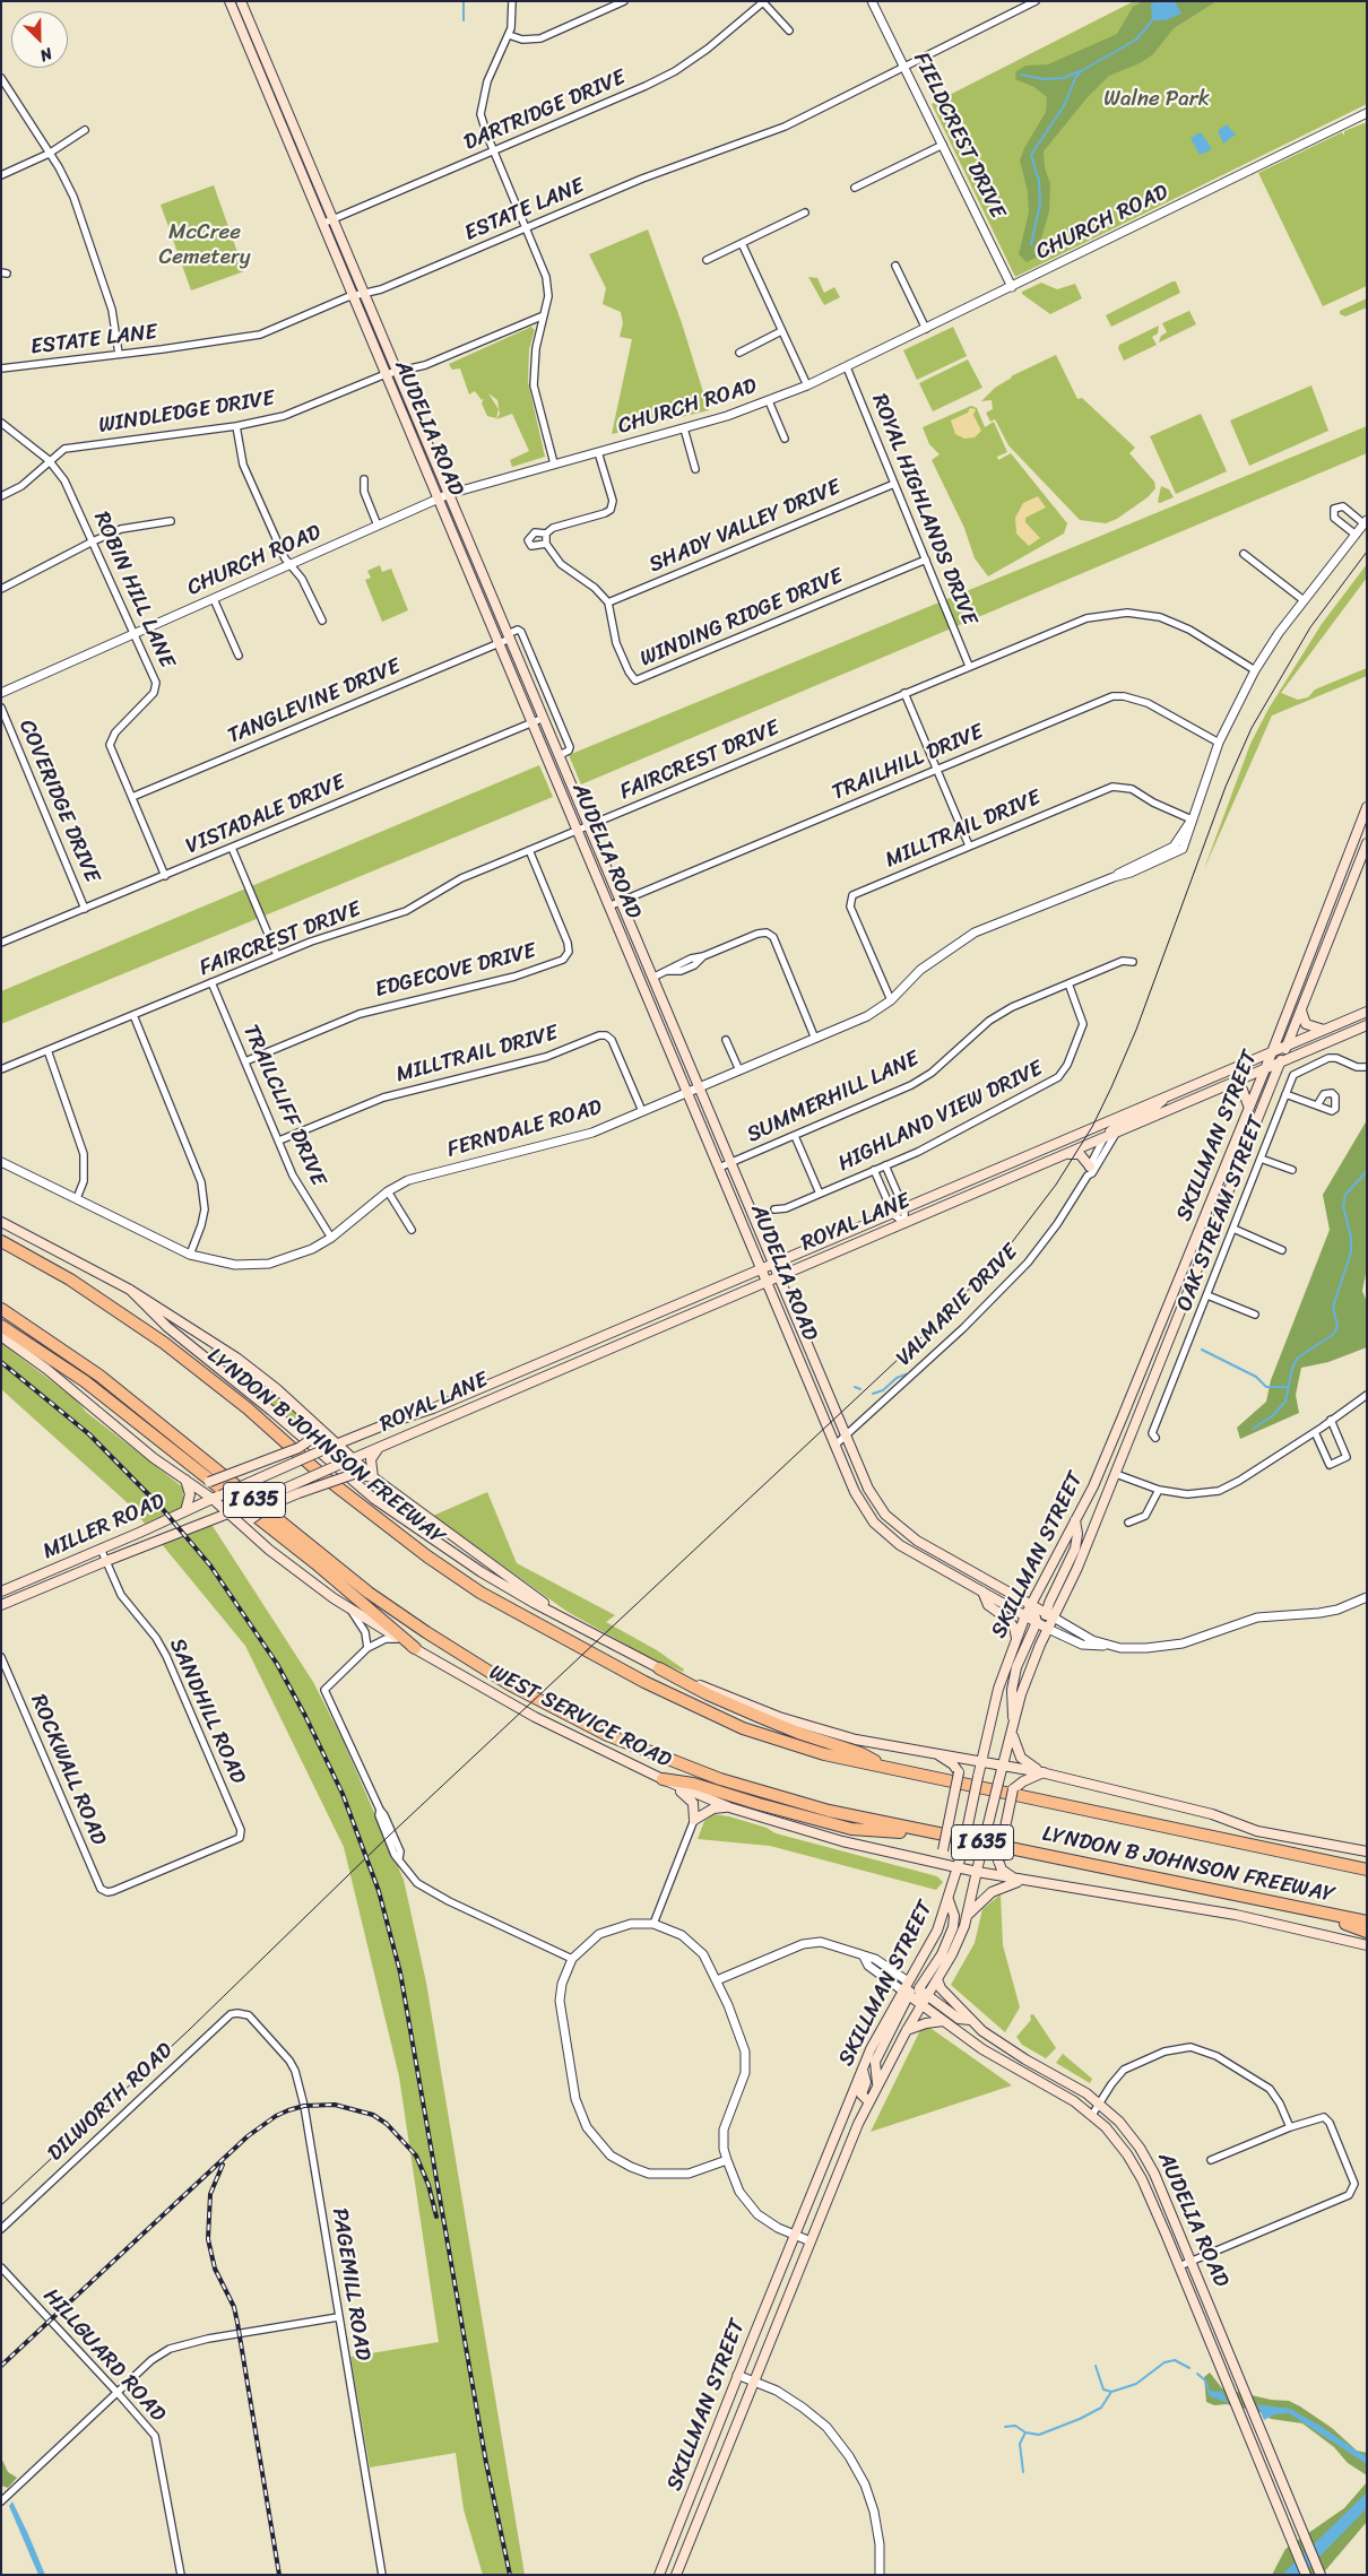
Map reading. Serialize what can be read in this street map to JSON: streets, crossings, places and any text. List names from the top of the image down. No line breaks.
{"streets":{"highway":["LYNDON B JOHNSON FREEWAY","I 635"],"main road":["AUDELIA ROAD","SKILLMAN STREET","ROYAL LANE","MILLER ROAD","WEST SERVICE ROAD"],"street":["DARTRIDGE DRIVE","FIELDCREST DRIVE","ESTATE LANE","CHURCH ROAD","WINDLEDGE DRIVE","ROYAL HIGHLANDS DRIVE","SHADY VALLEY DRIVE","ROBIN HILL LANE","WINDING RIDGE DRIVE","TANGLEVINE DRIVE","FAIRCREST DRIVE","TRAILHILL DRIVE","COVERIDGE DRIVE","VISTADALE DRIVE","MILLTRAIL DRIVE","EDGECOVE DRIVE","SUMMERHILL LANE","TRAILCLIFF DRIVE","HIGHLAND VIEW DRIVE","FERNDALE ROAD","OAK STREAM STREET","VALMARIE DRIVE","SANDHILL ROAD","ROCKWALL ROAD","DILWORTH ROAD","PAGEMILL ROAD","HILLGUARD ROAD"]},"crossings":[["DARTRIDGE DRIVE","AUDELIA ROAD"],["FIELDCREST DRIVE","ESTATE LANE"],["FIELDCREST DRIVE","CHURCH ROAD"],["ESTATE LANE","AUDELIA ROAD"],["CHURCH ROAD","AUDELIA ROAD"],["CHURCH ROAD","ROYAL HIGHLANDS DRIVE"],["CHURCH ROAD","ROBIN HILL LANE"],["WINDLEDGE DRIVE","AUDELIA ROAD"],["WINDLEDGE DRIVE","ROBIN HILL LANE"],["AUDELIA ROAD","TANGLEVINE DRIVE"],["AUDELIA ROAD","FAIRCREST DRIVE"],["AUDELIA ROAD","TRAILHILL DRIVE"],["AUDELIA ROAD","VISTADALE DRIVE"],["AUDELIA ROAD","SUMMERHILL LANE"],["AUDELIA ROAD","FERNDALE ROAD"],["AUDELIA ROAD","SKILLMAN STREET"],["AUDELIA ROAD","ROYAL LANE"],["AUDELIA ROAD","VALMARIE DRIVE"],["ROYAL HIGHLANDS DRIVE","SHADY VALLEY DRIVE"],["ROYAL HIGHLANDS DRIVE","WINDING RIDGE DRIVE"],["ROYAL HIGHLANDS DRIVE","FAIRCREST DRIVE"],["SHADY VALLEY DRIVE","WINDING RIDGE DRIVE"],["ROBIN HILL LANE","TANGLEVINE DRIVE"],["ROBIN HILL LANE","VISTADALE DRIVE"],["FAIRCREST DRIVE","EDGECOVE DRIVE"],["FAIRCREST DRIVE","TRAILCLIFF DRIVE"],["COVERIDGE DRIVE","VISTADALE DRIVE"],["MILLTRAIL DRIVE","TRAILCLIFF DRIVE"],["MILLTRAIL DRIVE","FERNDALE ROAD"],["EDGECOVE DRIVE","TRAILCLIFF DRIVE"],["SUMMERHILL LANE","HIGHLAND VIEW DRIVE"],["TRAILCLIFF DRIVE","FERNDALE ROAD"],["SKILLMAN STREET","ROYAL LANE"],["SKILLMAN STREET","WEST SERVICE ROAD"],["ROYAL LANE","VALMARIE DRIVE"],["ROYAL LANE","MILLER ROAD"],["ROYAL LANE","WEST SERVICE ROAD"],["MILLER ROAD","SANDHILL ROAD"],["MILLER ROAD","WEST SERVICE ROAD"],["SANDHILL ROAD","ROCKWALL ROAD"],["DILWORTH ROAD","PAGEMILL ROAD"]],"parks":["Walne Park","McCree Cemetery"],"north":"bottom right"}
